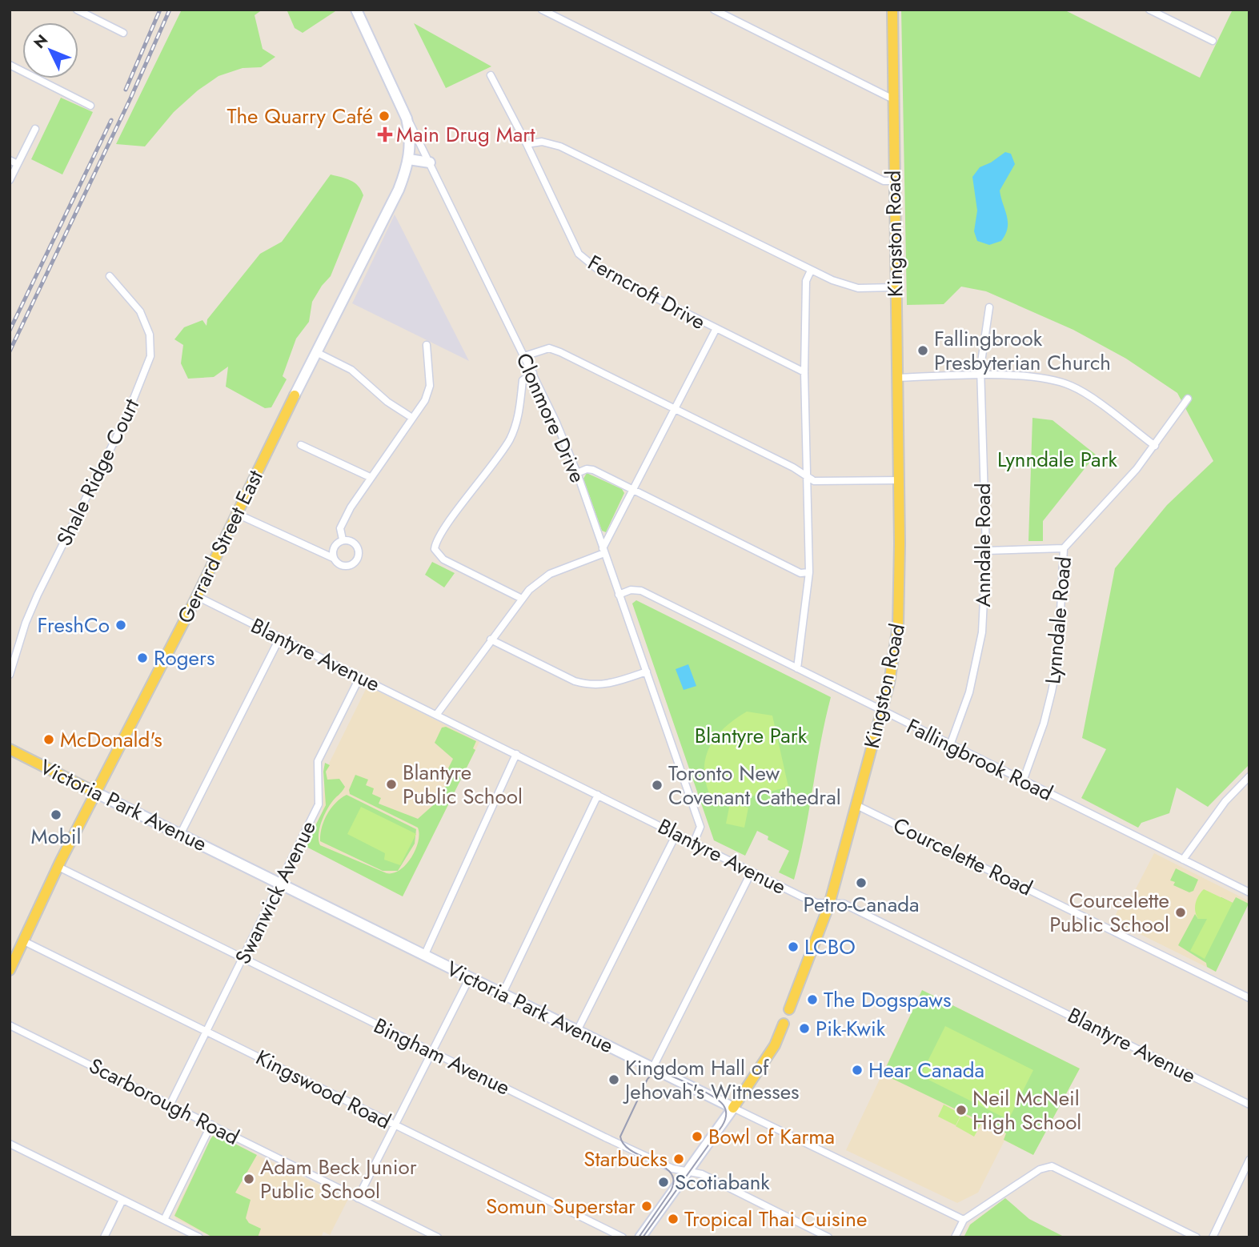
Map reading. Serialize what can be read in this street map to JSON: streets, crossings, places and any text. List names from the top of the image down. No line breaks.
{"streets":{"main road":["Kingston Road","Gerrard Street East","Victoria Park Avenue"],"street":["Ferncroft Drive","Clonmore Drive","Shale Ridge Court","Anndale Road","Lynndale Road","Blantyre Avenue","Fallingbrook Road","Courcelette Road","Swanwick Avenue","Bingham Avenue","Kingswood Road","Scarborough Road"]},"crossings":[["Kingston Road","Blantyre Avenue"],["Kingston Road","Fallingbrook Road"],["Kingston Road","Victoria Park Avenue"],["Kingston Road","Courcelette Road"],["Kingston Road","Bingham Avenue"],["Clonmore Drive","Gerrard Street East"],["Clonmore Drive","Blantyre Avenue"],["Clonmore Drive","Fallingbrook Road"],["Anndale Road","Fallingbrook Road"],["Gerrard Street East","Blantyre Avenue"],["Gerrard Street East","Victoria Park Avenue"],["Gerrard Street East","Bingham Avenue"],["Gerrard Street East","Kingswood Road"],["Lynndale Road","Fallingbrook Road"],["Blantyre Avenue","Swanwick Avenue"],["Victoria Park Avenue","Swanwick Avenue"],["Swanwick Avenue","Bingham Avenue"],["Swanwick Avenue","Kingswood Road"],["Swanwick Avenue","Scarborough Road"]],"parks":["Lynndale Park","Blantyre Park"],"places":{"other":["The Quarry Café","Fallingbrook Presbyterian Church","FreshCo","Rogers","McDonald's","Blantyre Public School","Toronto New Covenant Cathedral","Mobil","Petro-Canada","Courcelette Public School","LCBO","The Dogspaws","Pik-Kwik","Hear Canada","Kingdom Hall of Jehovah's Witnesses","Neil McNeil High School","Bowl of Karma","Starbucks","Adam Beck Junior Public School","Scotiabank","Somun Superstar","Tropical Thai Cuisine"],"health":["Main Drug Mart"]},"north":"top left"}
